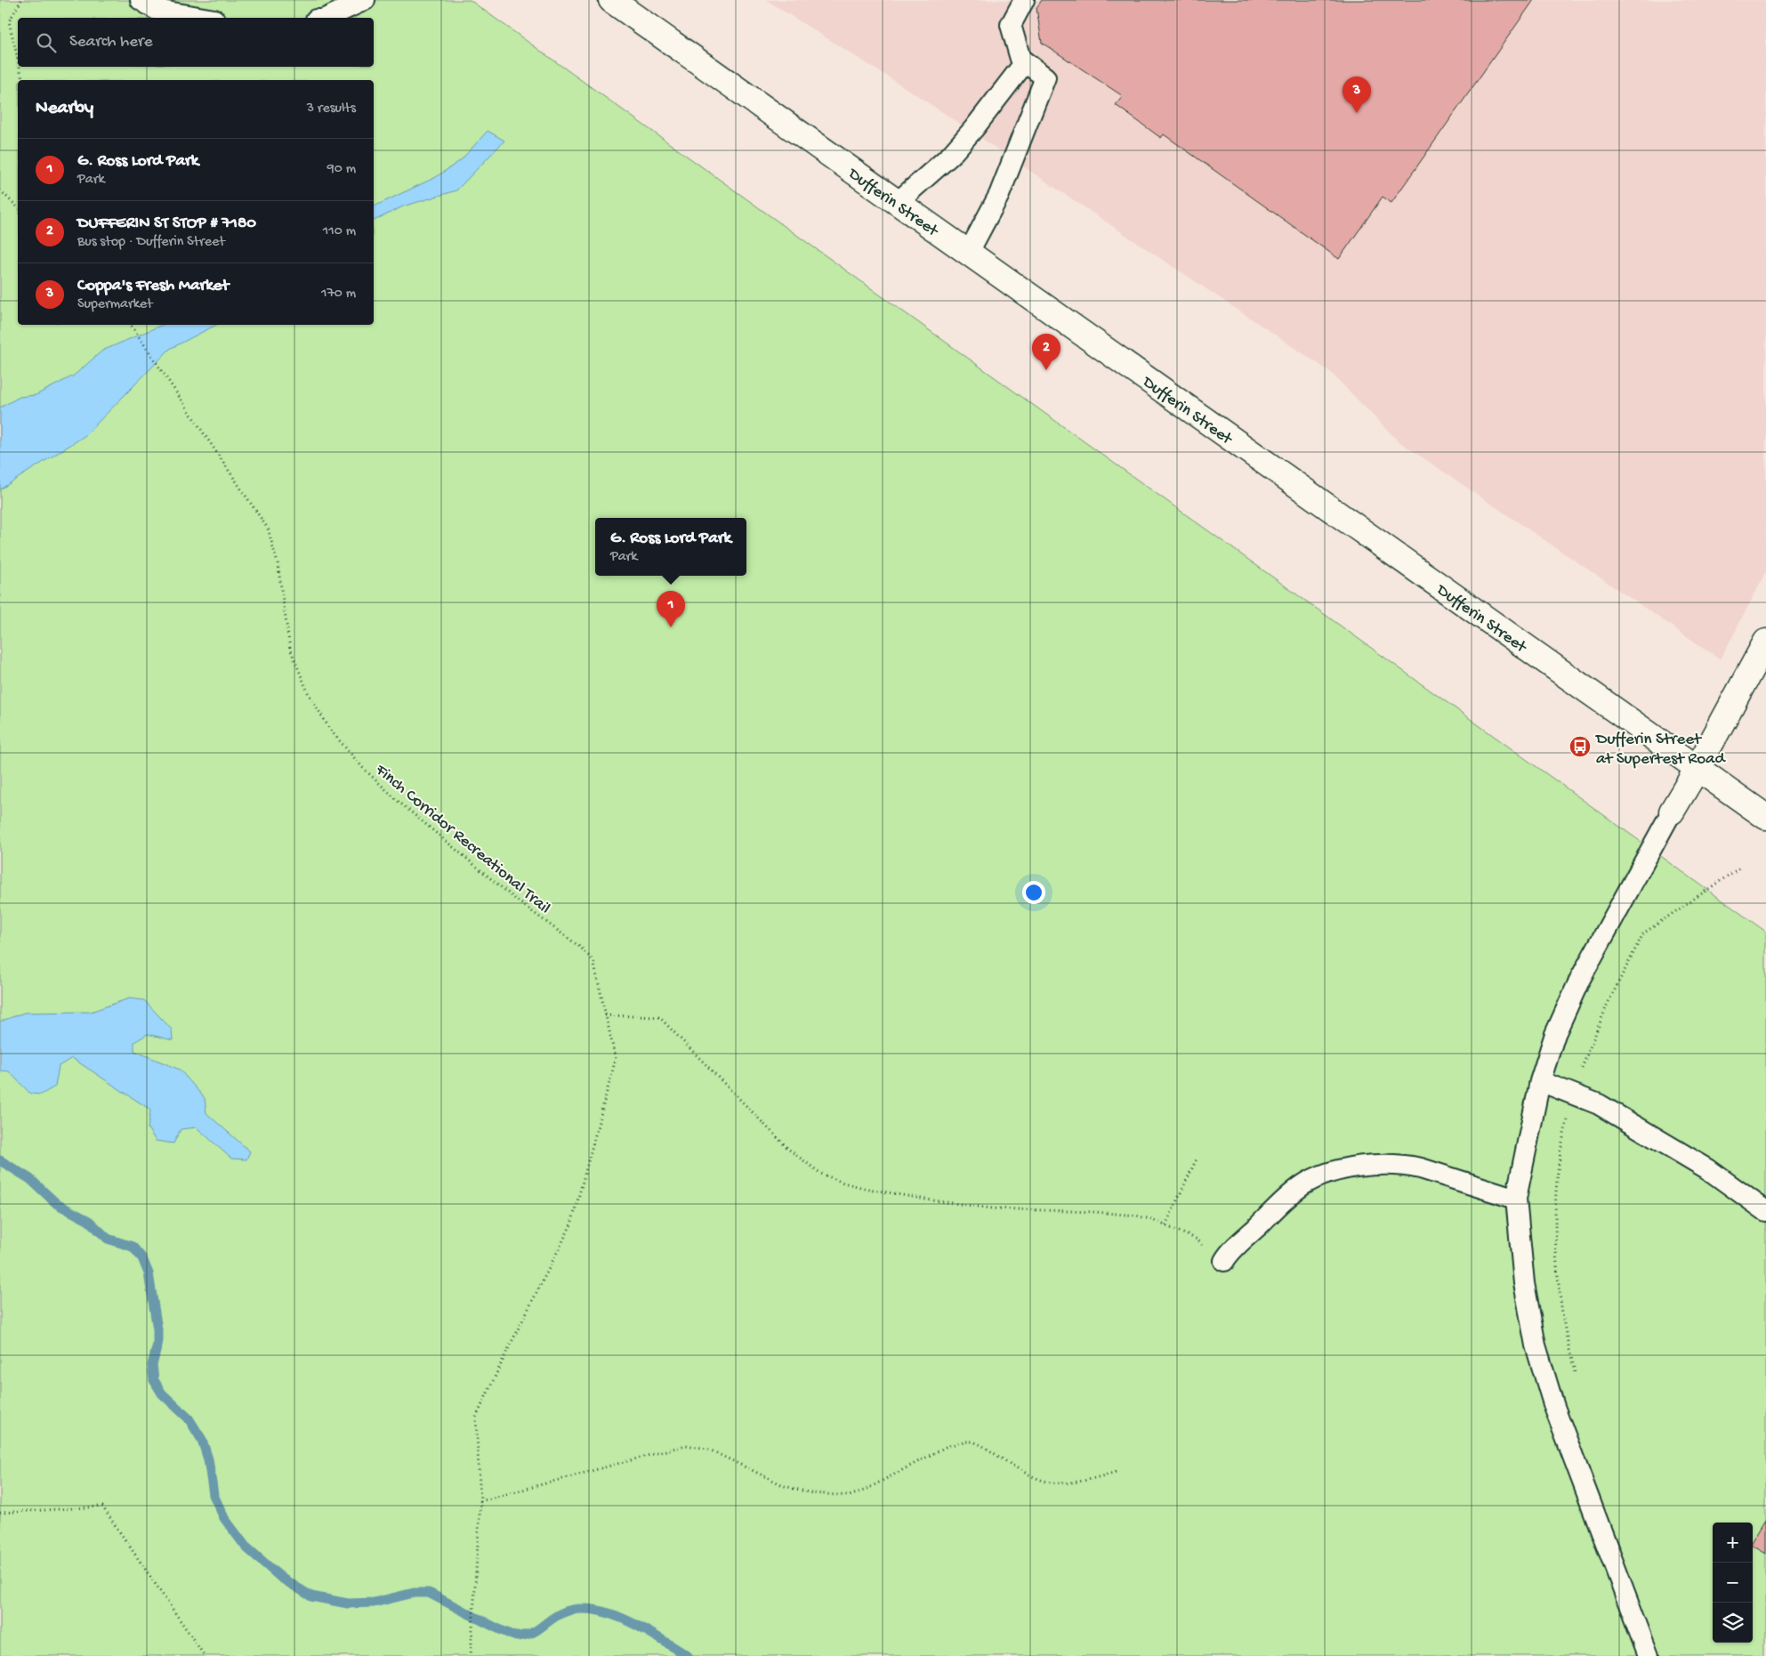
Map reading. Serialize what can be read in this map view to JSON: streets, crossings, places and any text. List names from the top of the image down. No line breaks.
{"streets":{"main road":["Dufferin Street"],"path":["Finch Corridor Recreational Trail"]},"places":{"bus stop":["Dufferin Street at Supertest Road"]},"page":{"search":"Search here","pins":["3","2","1"],"heading":["Nearby","3 results"],"list":[{"mark":"1","name":"G. Ross Lord Park","note":"Park","value":"90 m"},{"mark":"2","name":"DUFFERIN ST STOP # 7180","note":"Bus stop · Dufferin Street","value":"110 m"},{"mark":"3","name":"Coppa's Fresh Market","note":"Supermarket","value":"170 m"}],"popup":["G. Ross Lord Park","Park"],"map_buttons":["+","−"]}}
